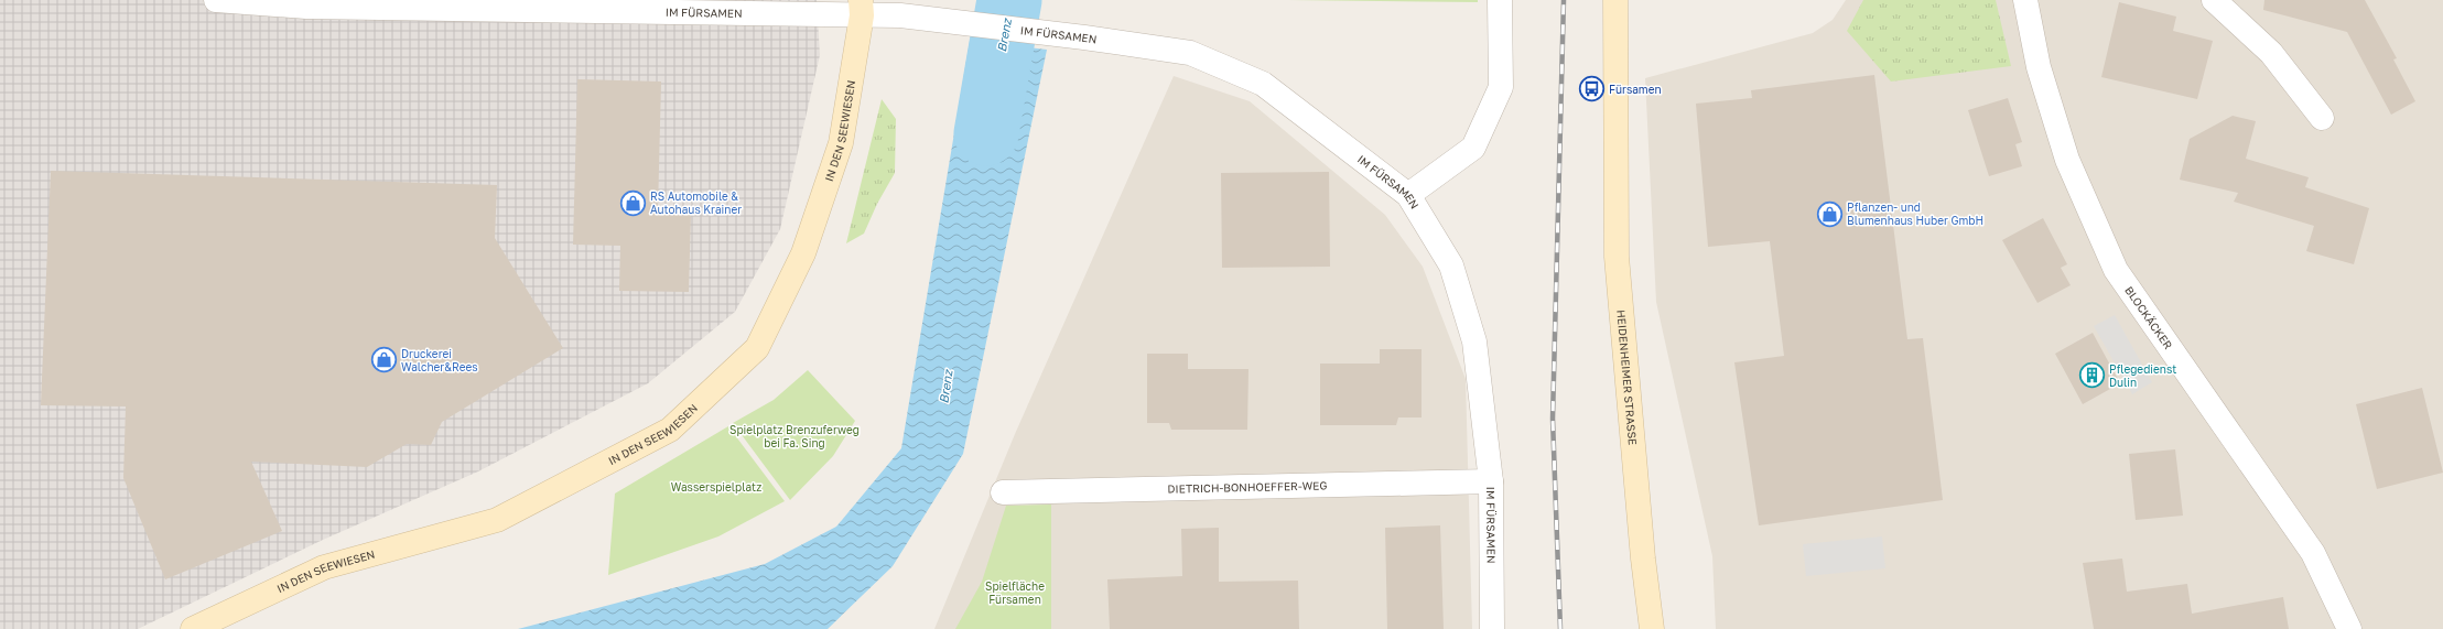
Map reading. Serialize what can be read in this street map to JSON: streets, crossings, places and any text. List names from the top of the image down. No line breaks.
{"streets":{"street":["IM FÜRSAMEN","IN DEN SEEWIESEN","BLOCKÄCKER","HEIDENHEIMER STRASSE","DIETRICH-BONHOEFFER-WEG"]},"crossings":[["IM FÜRSAMEN","IN DEN SEEWIESEN"],["IM FÜRSAMEN","DIETRICH-BONHOEFFER-WEG"]],"water":["Brenz"],"parks":["Spielplatz Brenzuferweg bei Fa. Sing","Wasserspielplatz","Spielfläche Fürsamen"],"places":{"bus stop":["Fürsamen"],"shop":["RS Automobile & Autohaus Krainer","Pflanzen- und Blumenhaus Huber GmbH","Druckerei Walcher&Rees"],"building":["Pflegedienst Dulin"]}}
